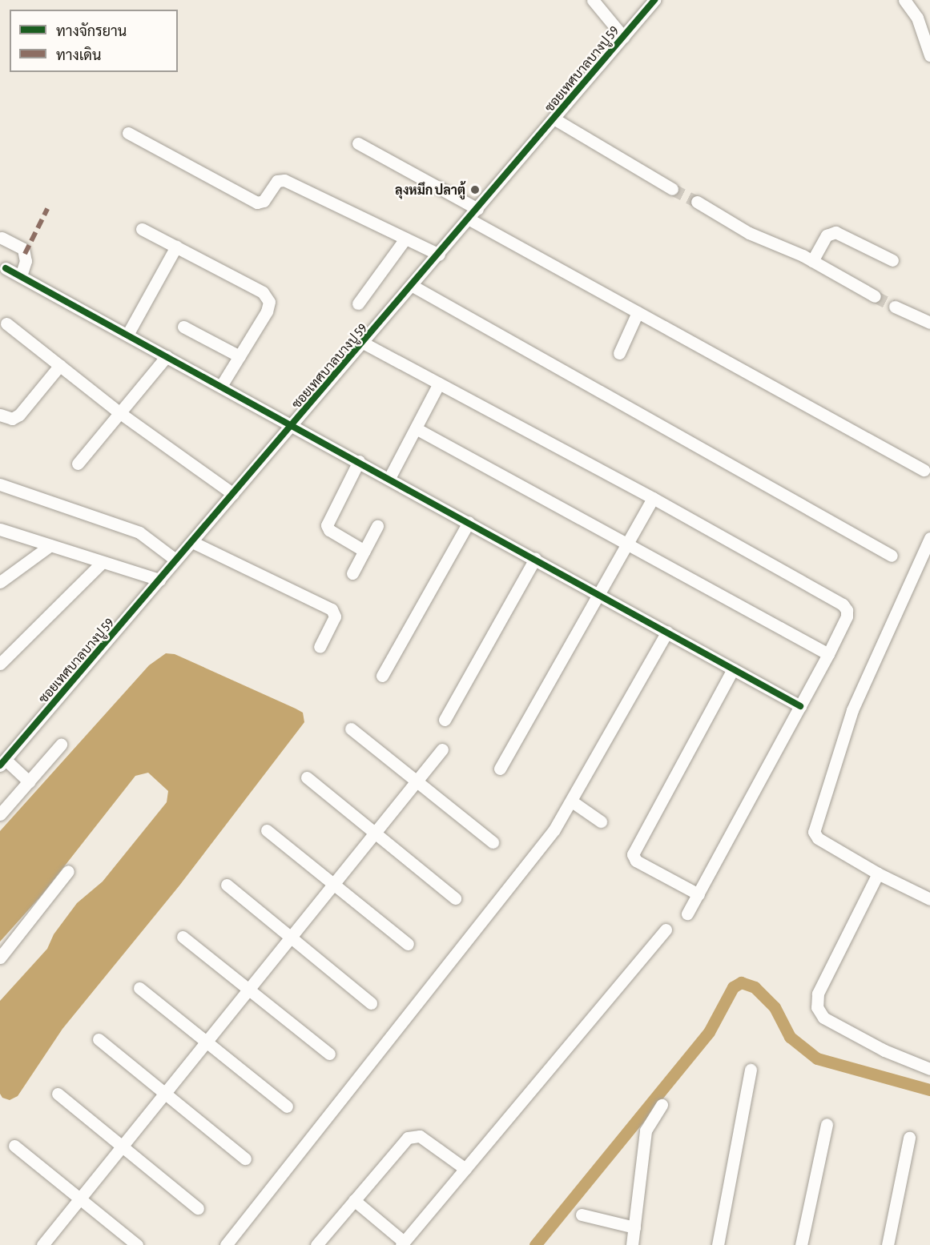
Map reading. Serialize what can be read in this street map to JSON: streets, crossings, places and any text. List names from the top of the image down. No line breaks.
{"streets":{"street":["ซอยเทศบาลบางปู 59"]},"places":["ลุงหมึก ปลาตู้"],"legend":["ทางจักรยาน","ทางเดิน"]}
